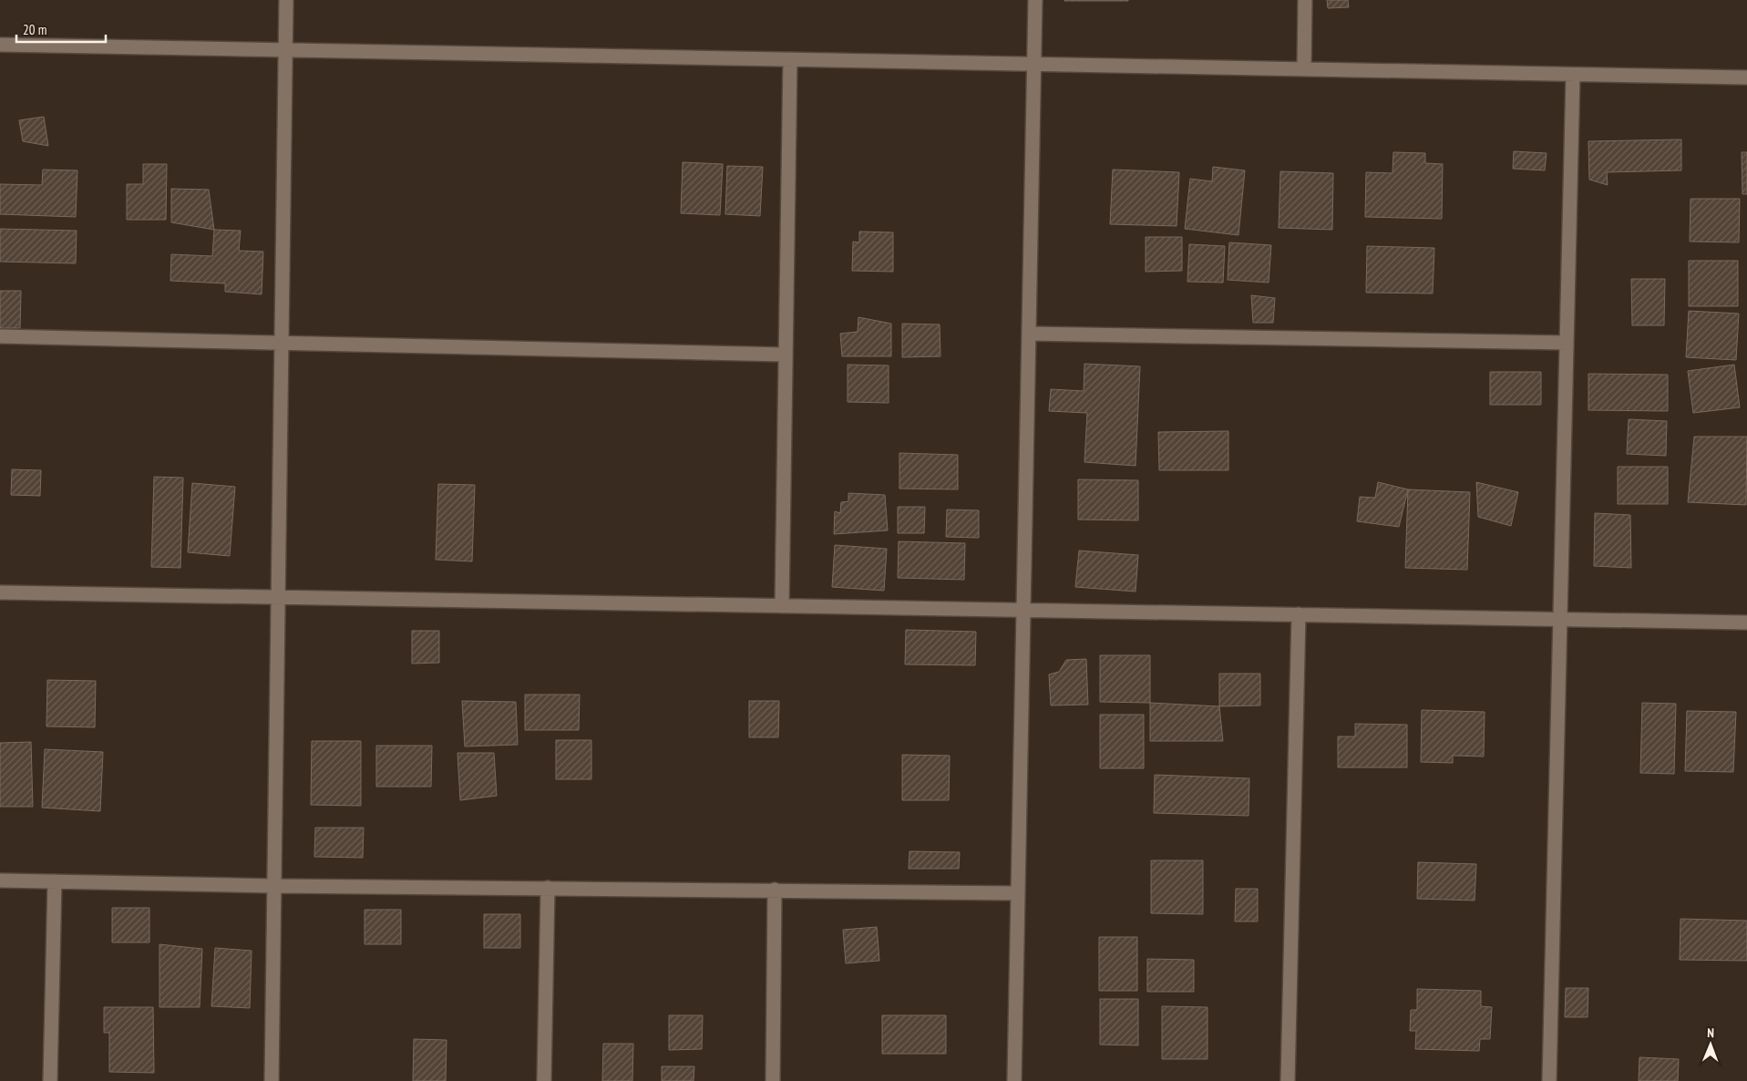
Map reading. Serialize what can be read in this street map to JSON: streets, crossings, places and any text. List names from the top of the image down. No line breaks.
{"scale_bar":"20 m","north":"top"}
